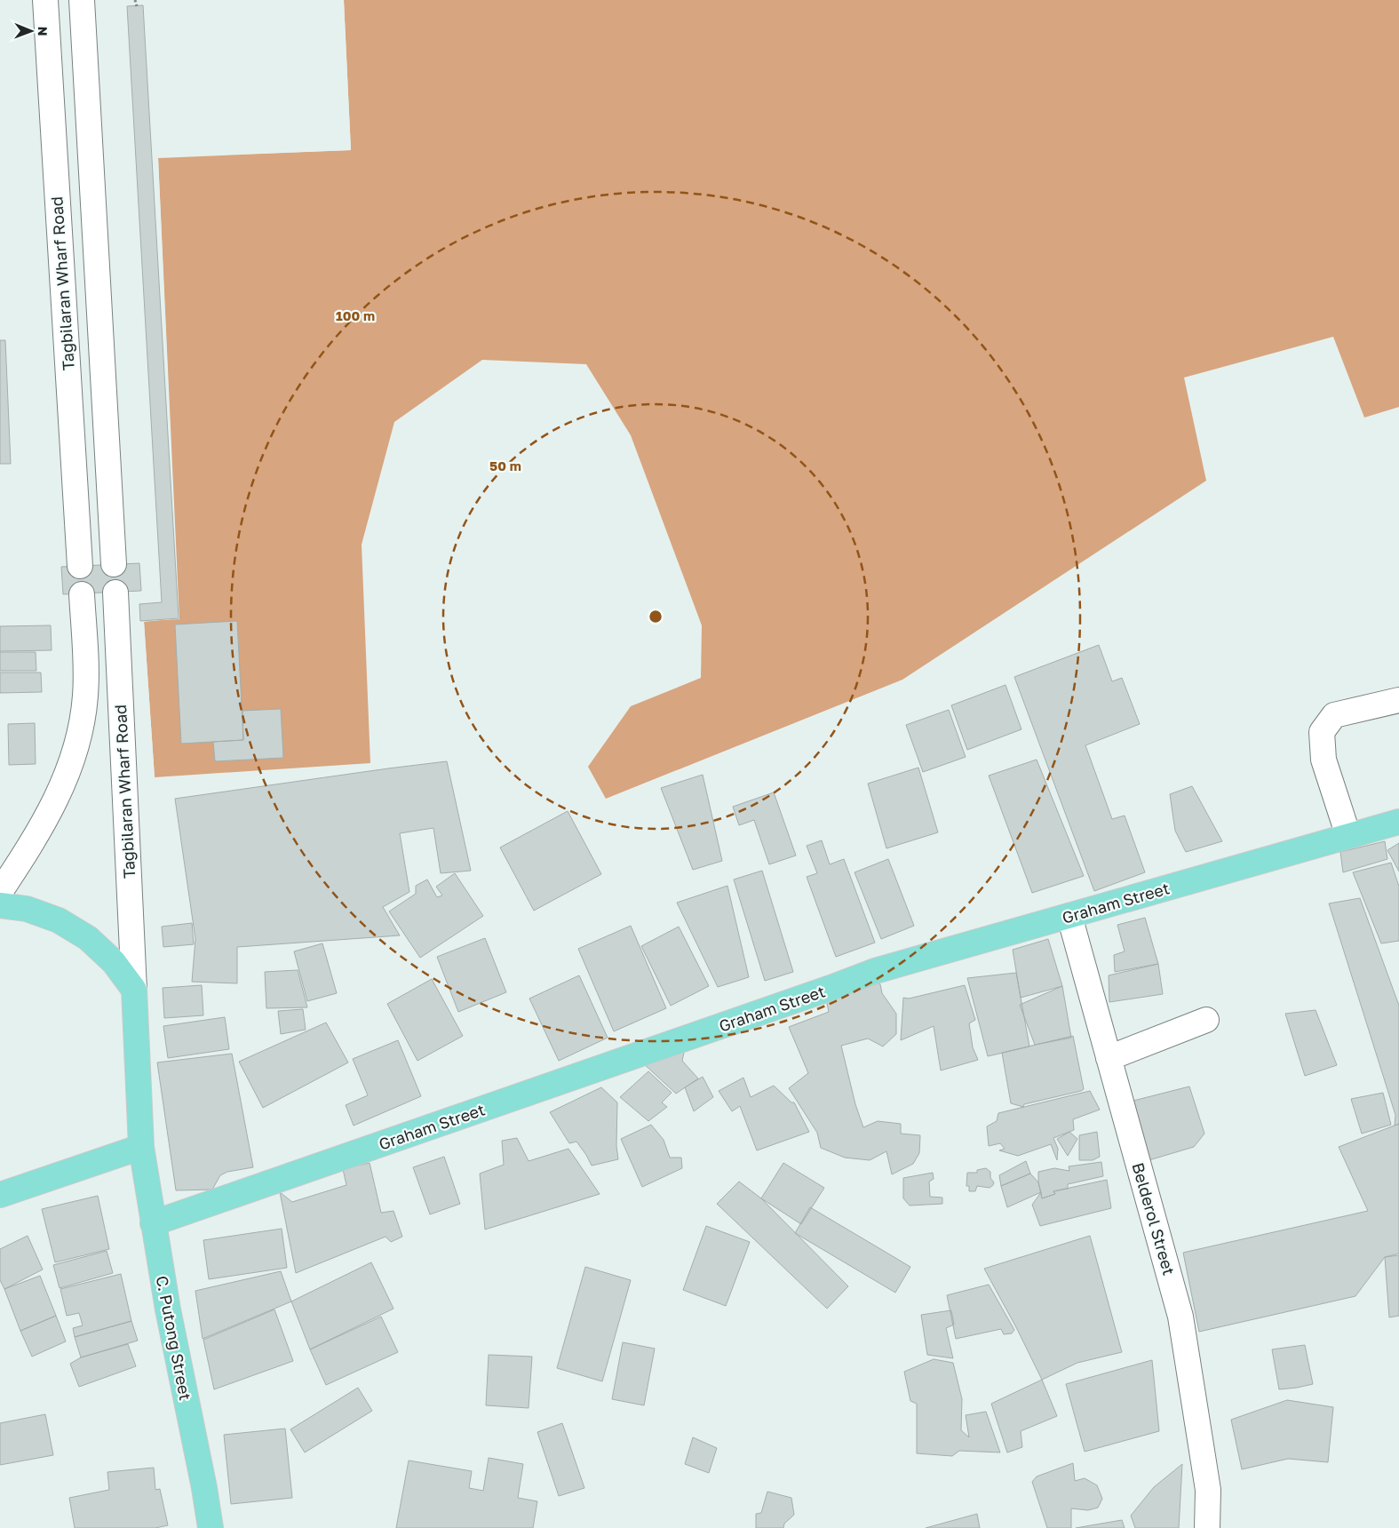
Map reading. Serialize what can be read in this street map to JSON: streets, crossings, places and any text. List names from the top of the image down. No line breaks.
{"streets":{"main road":["Graham Street","C. Putong Street"],"street":["Tagbilaran Wharf Road","Belderol Street"]},"crossings":[["Tagbilaran Wharf Road","C. Putong Street"],["Graham Street","Belderol Street"],["Graham Street","C. Putong Street"]],"north":"right","rings":["100 m","50 m"]}
